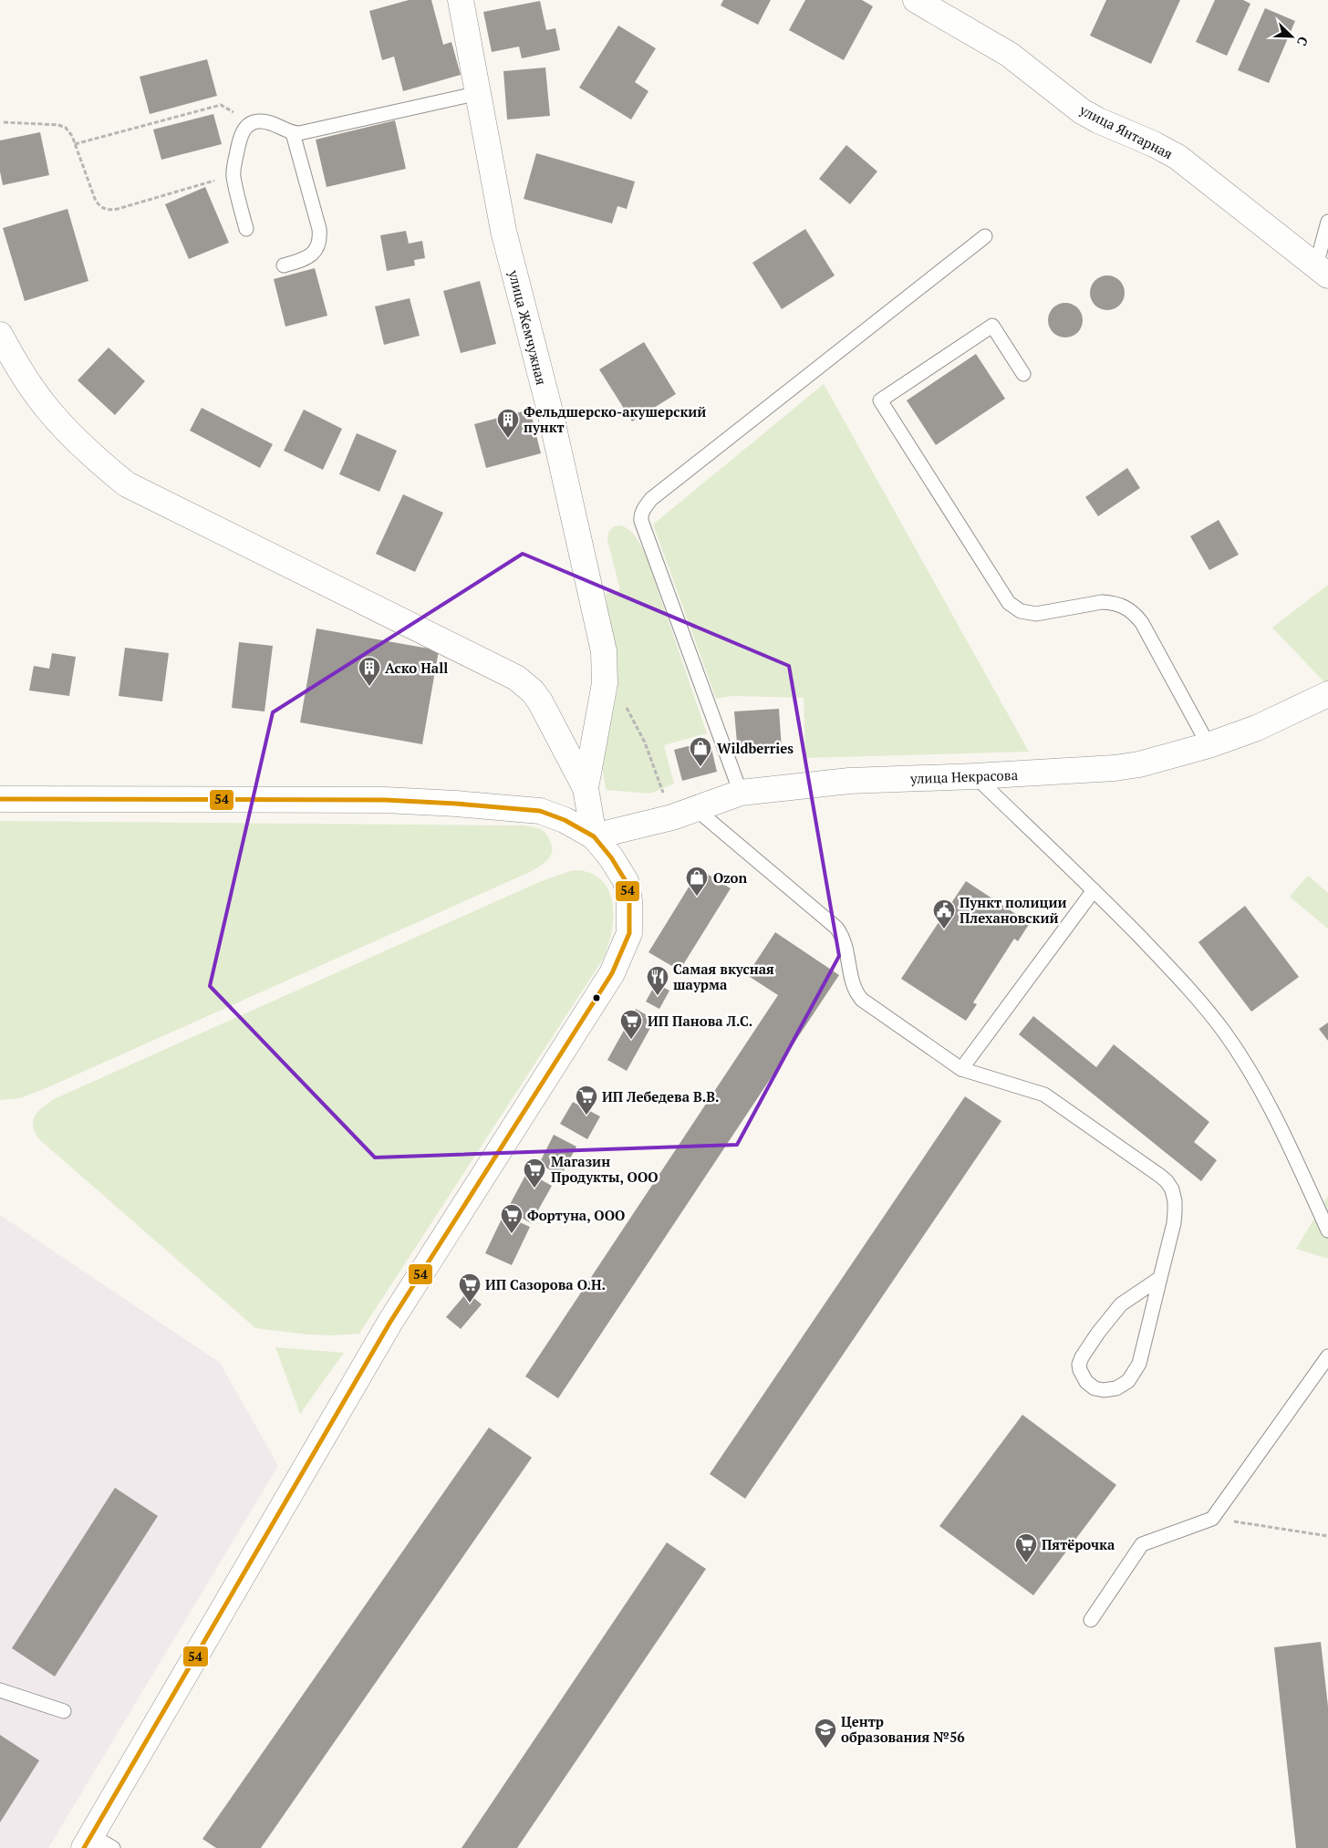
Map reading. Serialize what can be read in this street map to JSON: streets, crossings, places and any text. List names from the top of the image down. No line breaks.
{"streets":{"street":["улица Янтарная","улица Жемчужная","улица Некрасова"]},"places":{"building":["Фельдшерско-акушерский пункт","Аско Hall"],"shop":["Wildberries","Ozon"],"public building":["Пункт полиции Плехановский"],"restaurant":["Самая вкусная шаурма"],"supermarket":["ИП Панова Л.С.","ИП Лебедева В.В.","Магазин Продукты, ООО","Фортуна, ООО","ИП Сазорова О.Н.","Пятёрочка"],"school or university":["Центр образования №56"]},"lines":["transit line 54"],"north":"bottom right"}
